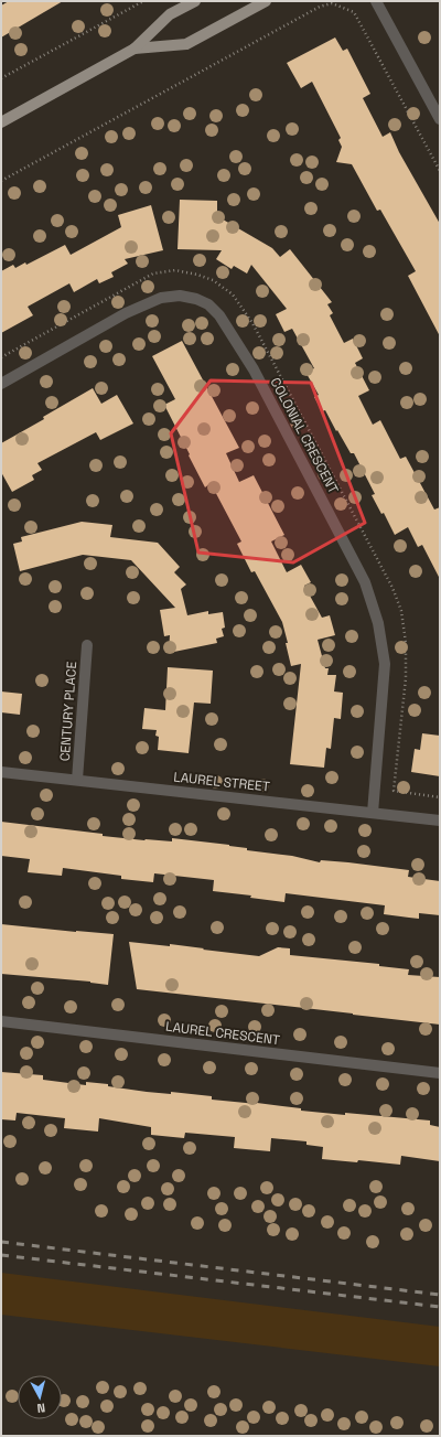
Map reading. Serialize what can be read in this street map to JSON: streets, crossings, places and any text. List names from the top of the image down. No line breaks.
{"streets":{"street":["COLONIAL CRESCENT","CENTURY PLACE","LAUREL STREET","LAUREL CRESCENT"]},"crossings":[["COLONIAL CRESCENT","LAUREL STREET"],["CENTURY PLACE","LAUREL STREET"]],"north":"bottom"}
